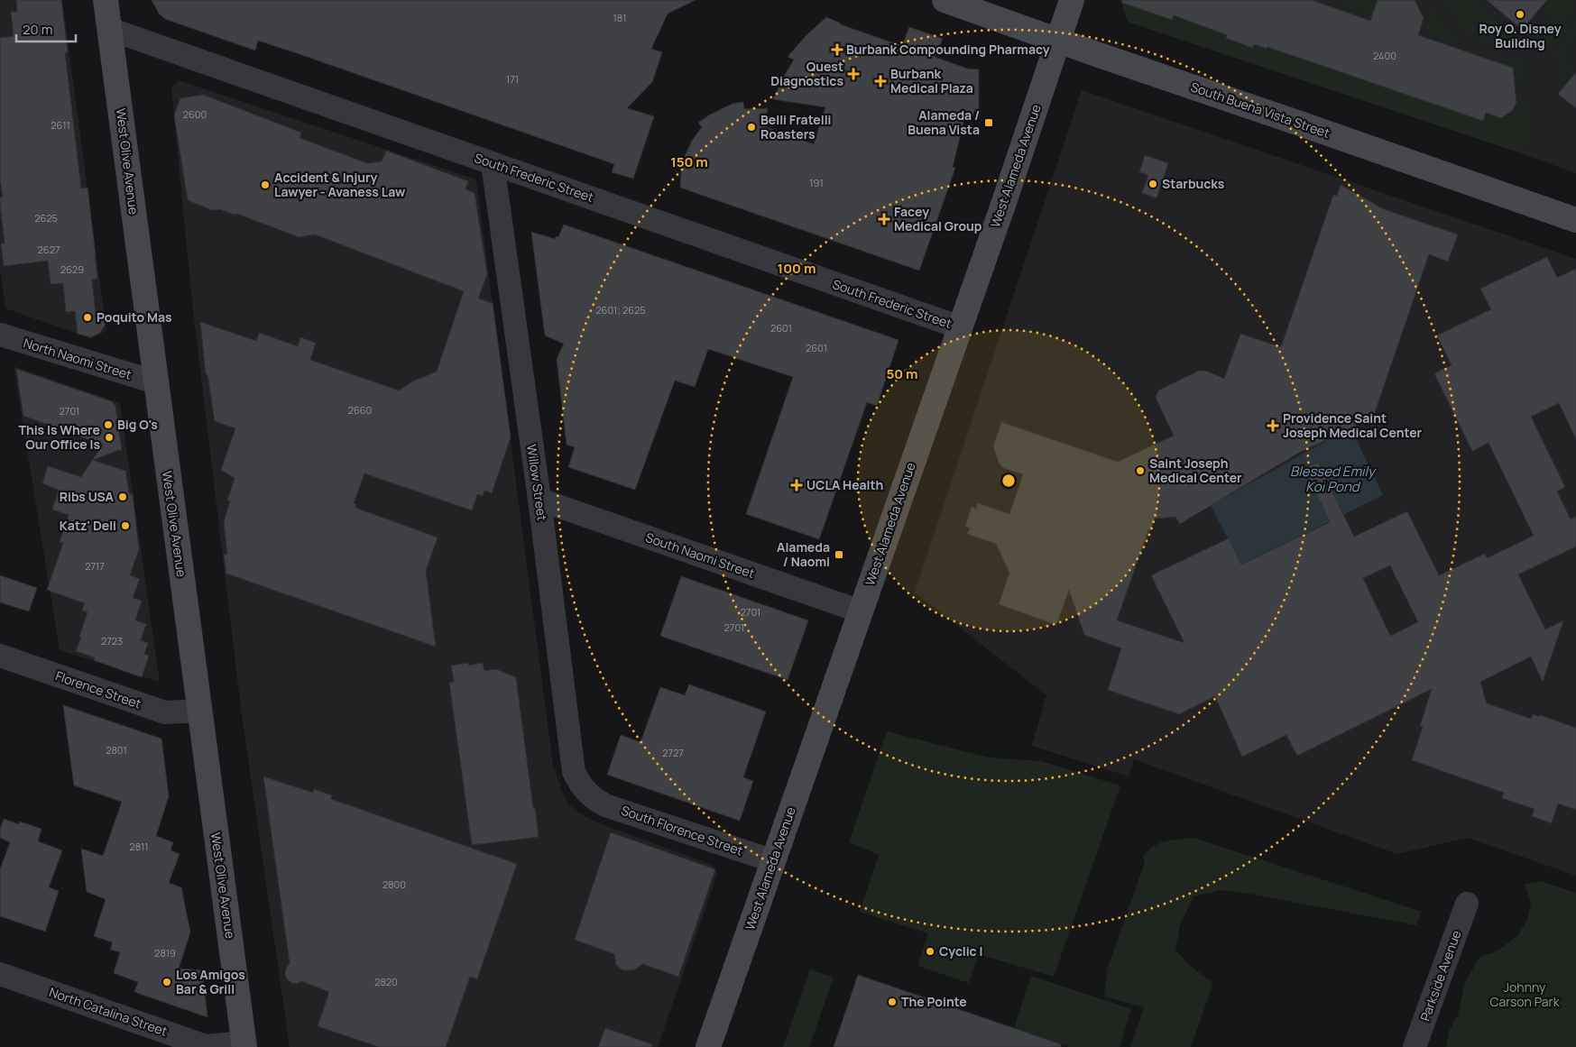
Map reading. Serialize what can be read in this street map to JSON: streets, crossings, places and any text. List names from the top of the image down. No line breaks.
{"streets":{"main road":["South Buena Vista Street","West Olive Avenue","West Alameda Avenue"],"street":["South Frederic Street","North Naomi Street","Willow Street","South Naomi Street","Florence Street","South Florence Street","Parkside Avenue","North Catalina Street"]},"crossings":[["South Buena Vista Street","West Alameda Avenue"],["West Olive Avenue","South Frederic Street"],["West Olive Avenue","North Naomi Street"],["West Olive Avenue","Florence Street"],["West Olive Avenue","North Catalina Street"],["West Alameda Avenue","South Frederic Street"],["West Alameda Avenue","South Naomi Street"],["West Alameda Avenue","South Florence Street"],["South Frederic Street","Willow Street"],["Willow Street","South Naomi Street"],["Willow Street","South Florence Street"]],"water":["Blessed Emily Koi Pond"],"parks":["Johnny Carson Park"],"places":{"other":["Roy O. Disney Building","Belli Fratelli Roasters","Starbucks","Accident & Injury Lawyer - Avaness Law","Poquito Mas","Big O's","This Is Where Our Office Is","Saint Joseph Medical Center","Ribs USA","Katz' Deli","Cyclic I","Los Amigos Bar & Grill","The Pointe"],"health":["Burbank Compounding Pharmacy","Quest Diagnostics","Burbank Medical Plaza","Facey Medical Group","Providence Saint Joseph Medical Center","UCLA Health"],"transit":["Alameda / Buena Vista","Alameda / Naomi"]},"house_numbers":["181","2400","171","2600","2611","191","2625","2627","2629","2601; 2625","2601","2601","2660","2701","2717","2701","2701","2723","2801","2727","2811","2800","2819","2820"],"scale_bar":"20 m","rings":["150 m","100 m","50 m"]}
